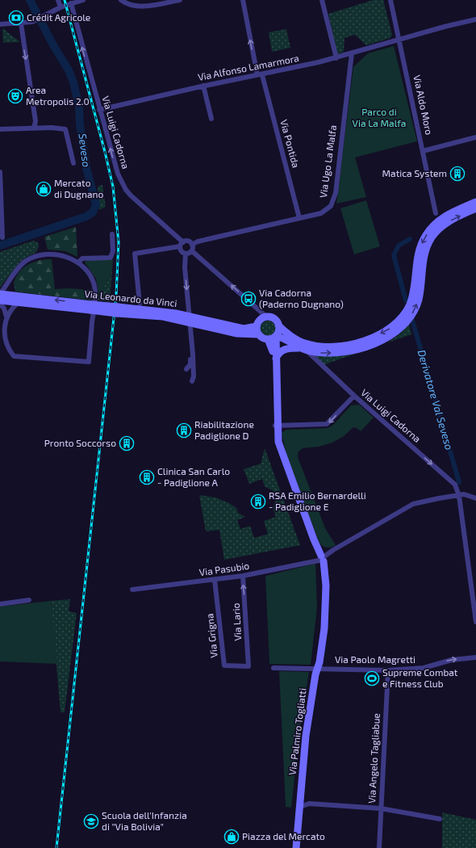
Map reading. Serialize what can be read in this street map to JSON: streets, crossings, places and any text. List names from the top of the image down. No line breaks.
{"streets":{"main road":["Via Leonardo da Vinci","Via Palmiro Togliatti"],"street":["Via Alfonso Lamarmora","Via Aldo Moro","Via Luigi Cadorna","Via Pontida","Via Ugo La Malfa","Via Pasubio","Via Lario","Via Grigna","Via Paolo Magretti","Via Angelo Tagliabue"]},"crossings":[["Via Alfonso Lamarmora","Via Aldo Moro"],["Via Alfonso Lamarmora","Via Luigi Cadorna"],["Via Alfonso Lamarmora","Via Pontida"],["Via Alfonso Lamarmora","Via Ugo La Malfa"],["Via Luigi Cadorna","Via Ugo La Malfa"],["Via Luigi Cadorna","Via Pasubio"],["Via Pontida","Via Ugo La Malfa"],["Via Pasubio","Via Lario"],["Via Pasubio","Via Grigna"],["Via Pasubio","Via Palmiro Togliatti"],["Via Lario","Via Grigna"],["Via Paolo Magretti","Via Palmiro Togliatti"],["Via Paolo Magretti","Via Angelo Tagliabue"]],"one_way":["Via Lario","Via Paolo Magretti"],"water":["Seveso","Derivatore Val Seveso"],"parks":["Parco di Via La Malfa"],"places":{"bank":["Crédit Agricole"],"theatre":["Area Metropolis 2.0"],"building":["Matica System","Riabilitazione Padiglione D","Pronto Soccorso","Clinica San Carlo - Padiglione A","RSA Emilio Bernardelli - Padiglione E"],"shop":["Mercato di Dugnano","Piazza del Mercato"],"bus stop":["Via Cadorna (Paderno Dugnano)"],"sports":["Supreme Combat e Fitness Club"],"school or university":["Scuola dell'Infanzia di \"Via Bolivia\""]}}
